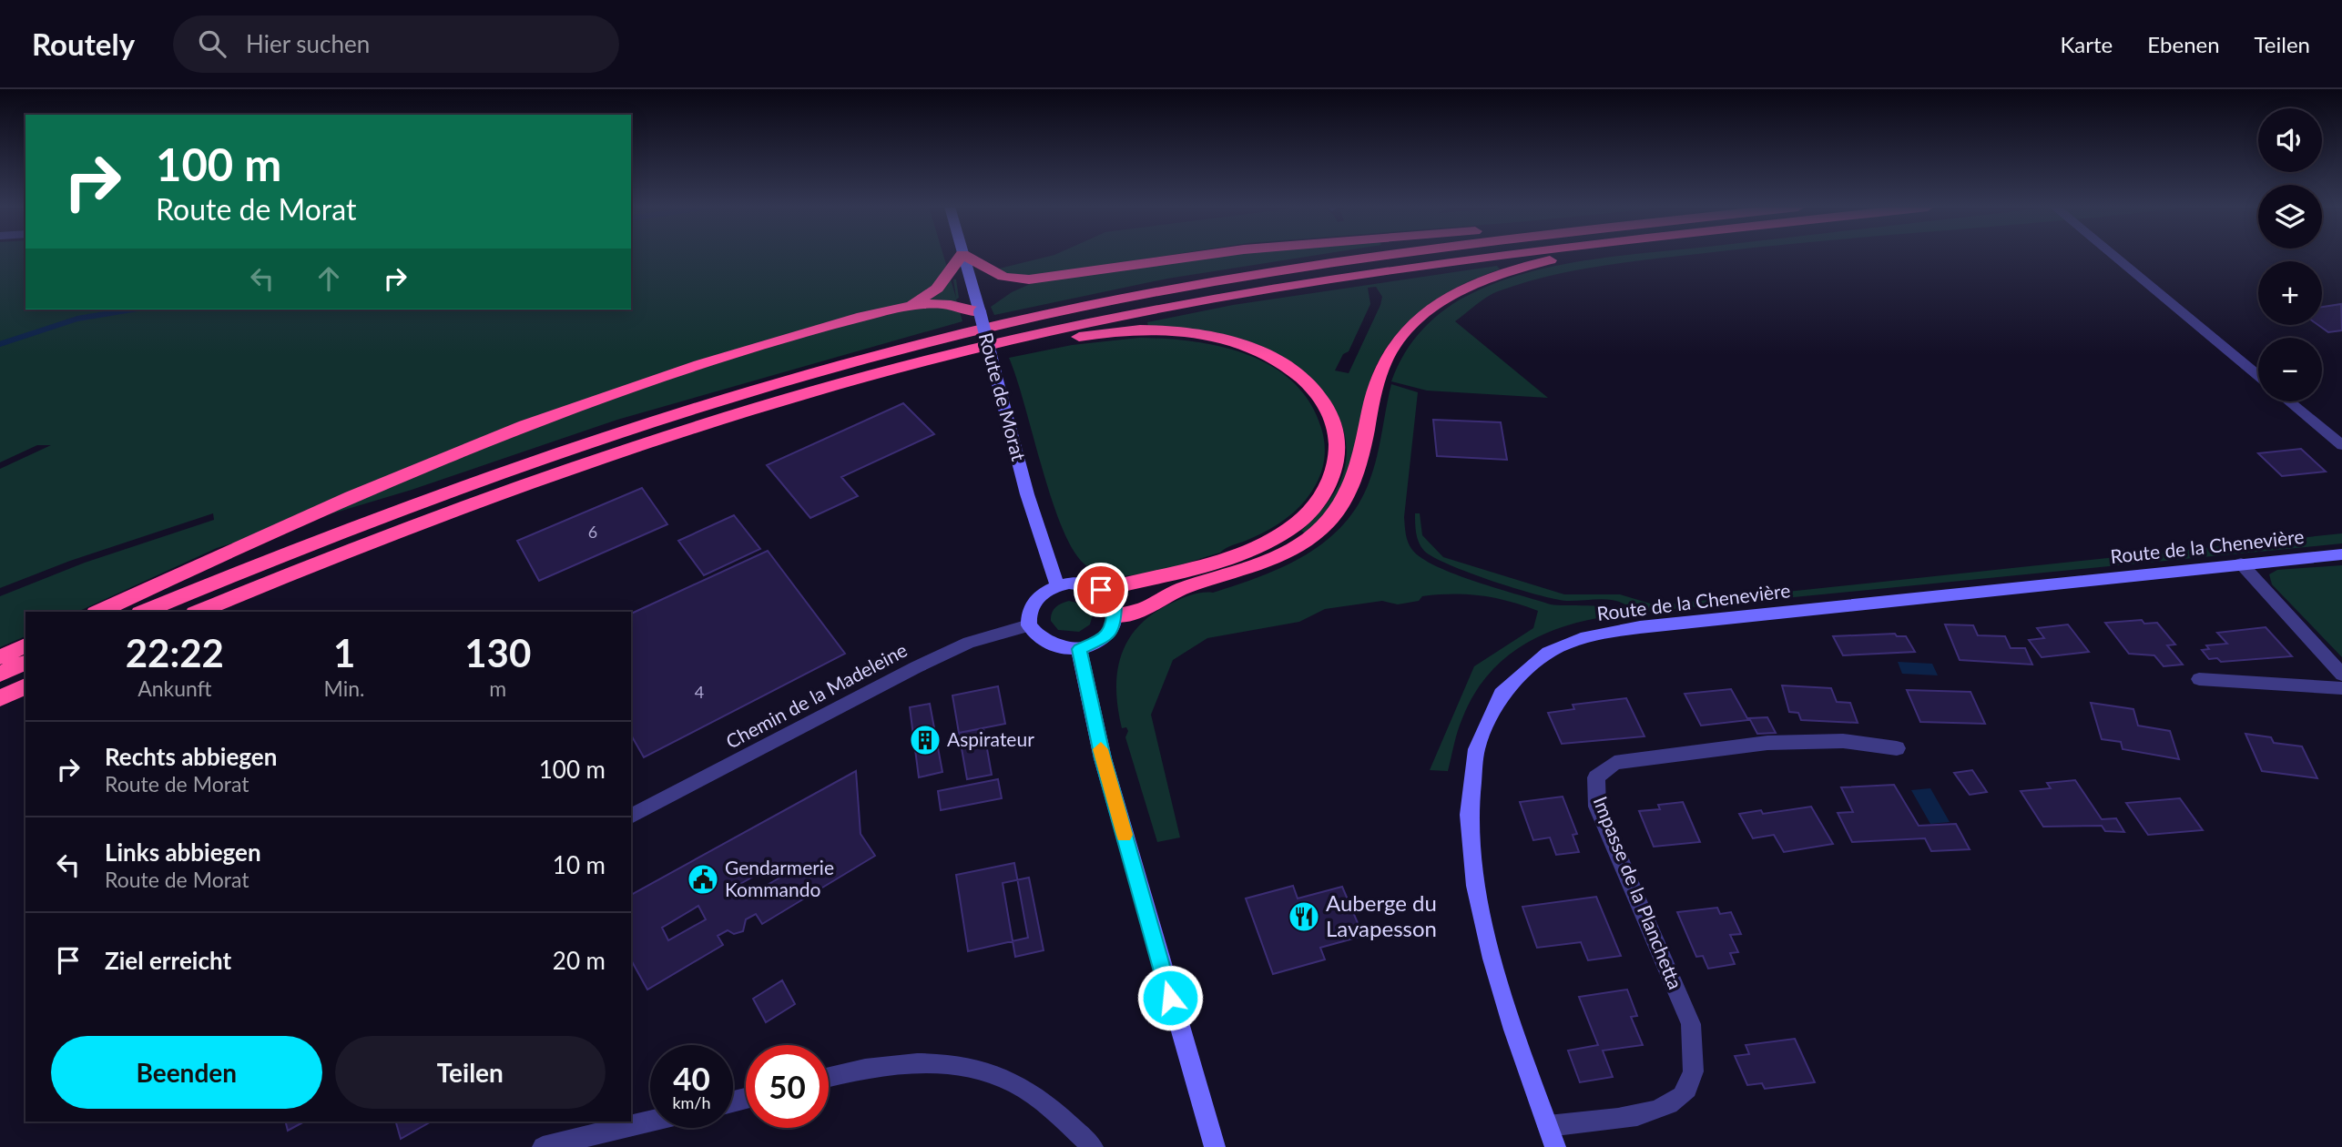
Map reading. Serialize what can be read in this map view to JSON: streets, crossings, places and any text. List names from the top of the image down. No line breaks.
{"streets":{"main road":["Route de Morat","Route de la Chenevière"],"street":["Chemin de la Madeleine","Impasse de la Planchetta"]},"crossings":[["Route de Morat","Chemin de la Madeleine"],["Route de la Chenevière","Impasse de la Planchetta"]],"places":{"building":["Aspirateur"],"public building":["Gendarmerie Kommando"],"restaurant":["Auberge du Lavapesson"]},"house_numbers":["6","4"],"page":{"header":"Routely","search":"Hier suchen","nav":["Karte","Ebenen","Teilen"],"map_buttons":["+","−"],"turn":["100 m","Route de Morat"],"eta":["22:22","Ankunft","1","Min.","130","m"],"list":[{"name":"Rechts abbiegen","note":"Route de Morat","value":"100 m"},{"name":"Links abbiegen","note":"Route de Morat","value":"10 m"},{"name":"Ziel erreicht","value":"20 m"}],"buttons":["Beenden","Teilen"],"speed":"40 km/h","limit":"50"}}
